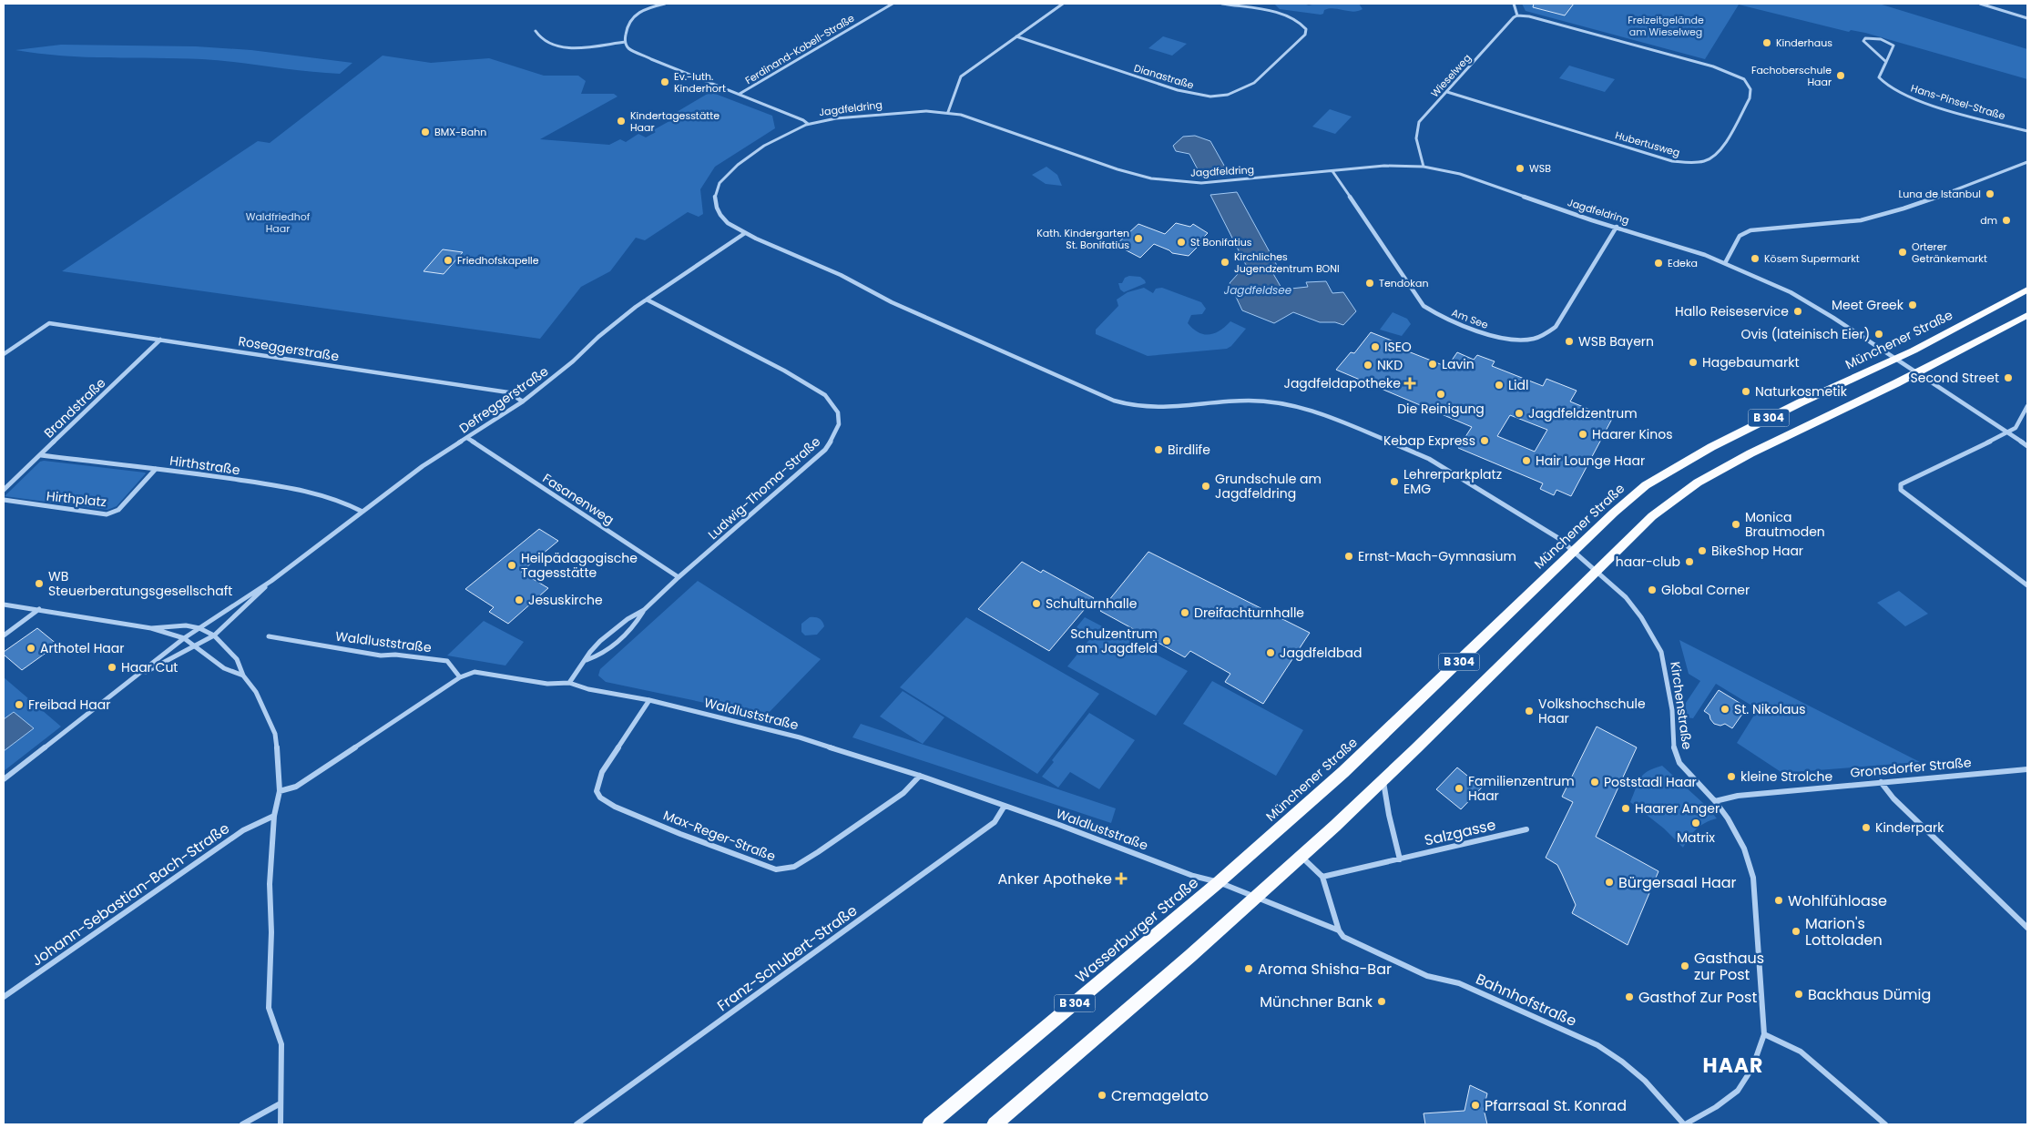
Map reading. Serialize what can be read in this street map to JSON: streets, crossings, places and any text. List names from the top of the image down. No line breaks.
{"streets":{"main road":["Münchener Straße","B 304","Wasserburger Straße"],"street":["Ferdinand-Kobell-Straße","Wieselweg","Dianastraße","Hans-Pinsel-Straße","Jagdfeldring","Hubertusweg","Am See","Roseggerstraße","Defreggerstraße","Brandstraße","Hirthstraße","Ludwig-Thoma-Straße","Hirthplatz","Fasanenweg","Waldluststraße","Kirchenstraße","Gronsdorfer Straße","Salzgasse","Max-Reger-Straße","Johann-Sebastian-Bach-Straße","Franz-Schubert-Straße","Bahnhofstraße"]},"crossings":[["Ferdinand-Kobell-Straße","Jagdfeldring"],["Wieselweg","Jagdfeldring"],["Wieselweg","Hubertusweg"],["Jagdfeldring","Am See"],["Jagdfeldring","Münchener Straße"],["Jagdfeldring","Defreggerstraße"],["Jagdfeldring","B 304"],["Jagdfeldring","Kirchenstraße"],["Münchener Straße","Waldluststraße"],["Münchener Straße","Wasserburger Straße"],["Münchener Straße","Bahnhofstraße"],["Roseggerstraße","Defreggerstraße"],["Roseggerstraße","Brandstraße"],["Defreggerstraße","Hirthstraße"],["Defreggerstraße","Ludwig-Thoma-Straße"],["Defreggerstraße","Fasanenweg"],["Brandstraße","Hirthstraße"],["B 304","Kirchenstraße"],["B 304","Bahnhofstraße"],["Hirthstraße","Hirthplatz"],["Ludwig-Thoma-Straße","Fasanenweg"],["Ludwig-Thoma-Straße","Waldluststraße"],["Waldluststraße","Max-Reger-Straße"],["Waldluststraße","Wasserburger Straße"],["Waldluststraße","Franz-Schubert-Straße"],["Waldluststraße","Bahnhofstraße"],["Kirchenstraße","Gronsdorfer Straße"],["Wasserburger Straße","Bahnhofstraße"]],"districts":["HAAR"],"water":["Jagdfeldsee"],"parks":["Freizeitgelände am Wieselweg","Waldfriedhof Haar"],"places":{"other":["Kinderhaus","Fachoberschule Haar","Ev.-luth. Kinderhort","Kindertagesstätte Haar","BMX-Bahn","WSB","Luna de Istanbul","dm","Kath. Kindergarten St. Bonifatius","St Bonifatius","Orterer Getränkemarkt","Kösem Supermarkt","Friedhofskapelle","Kirchliches Jugendzentrum BONI","Edeka","Tendokan","Meet Greek","Hallo Reiseservice","Ovis (lateinisch Eier)","WSB Bayern","ISEO","Hagebaumarkt","Lavin","NKD","Second Street","Lidl","Naturkosmetik","Die Reinigung","Jagdfeldzentrum","Haarer Kinos","Kebap Express","Birdlife","Hair Lounge Haar","Lehrerparkplatz EMG","Grundschule am Jagdfeldring","Monica Brautmoden","BikeShop Haar","Ernst-Mach-Gymnasium","haar-club","Heilpädagogische Tagesstätte","WB Steuerberatungsgesellschaft","Global Corner","Jesuskirche","Schulturnhalle","Dreifachturnhalle","Schulzentrum am Jagdfeld","Arthotel Haar","Jagdfeldbad","Haar Cut","Freibad Haar","St. Nikolaus","Volkshochschule Haar","kleine Strolche","Poststadl Haar","Familienzentrum Haar","Haarer Anger","Matrix","Kinderpark","Bürgersaal Haar","Wohlfühloase","Marion's Lottoladen","Gasthaus zur Post","Aroma Shisha-Bar","Backhaus Dümig","Gasthof Zur Post","Münchner Bank","Cremagelato","Pfarrsaal St. Konrad"],"health":["Jagdfeldapotheke","Anker Apotheke"]}}
